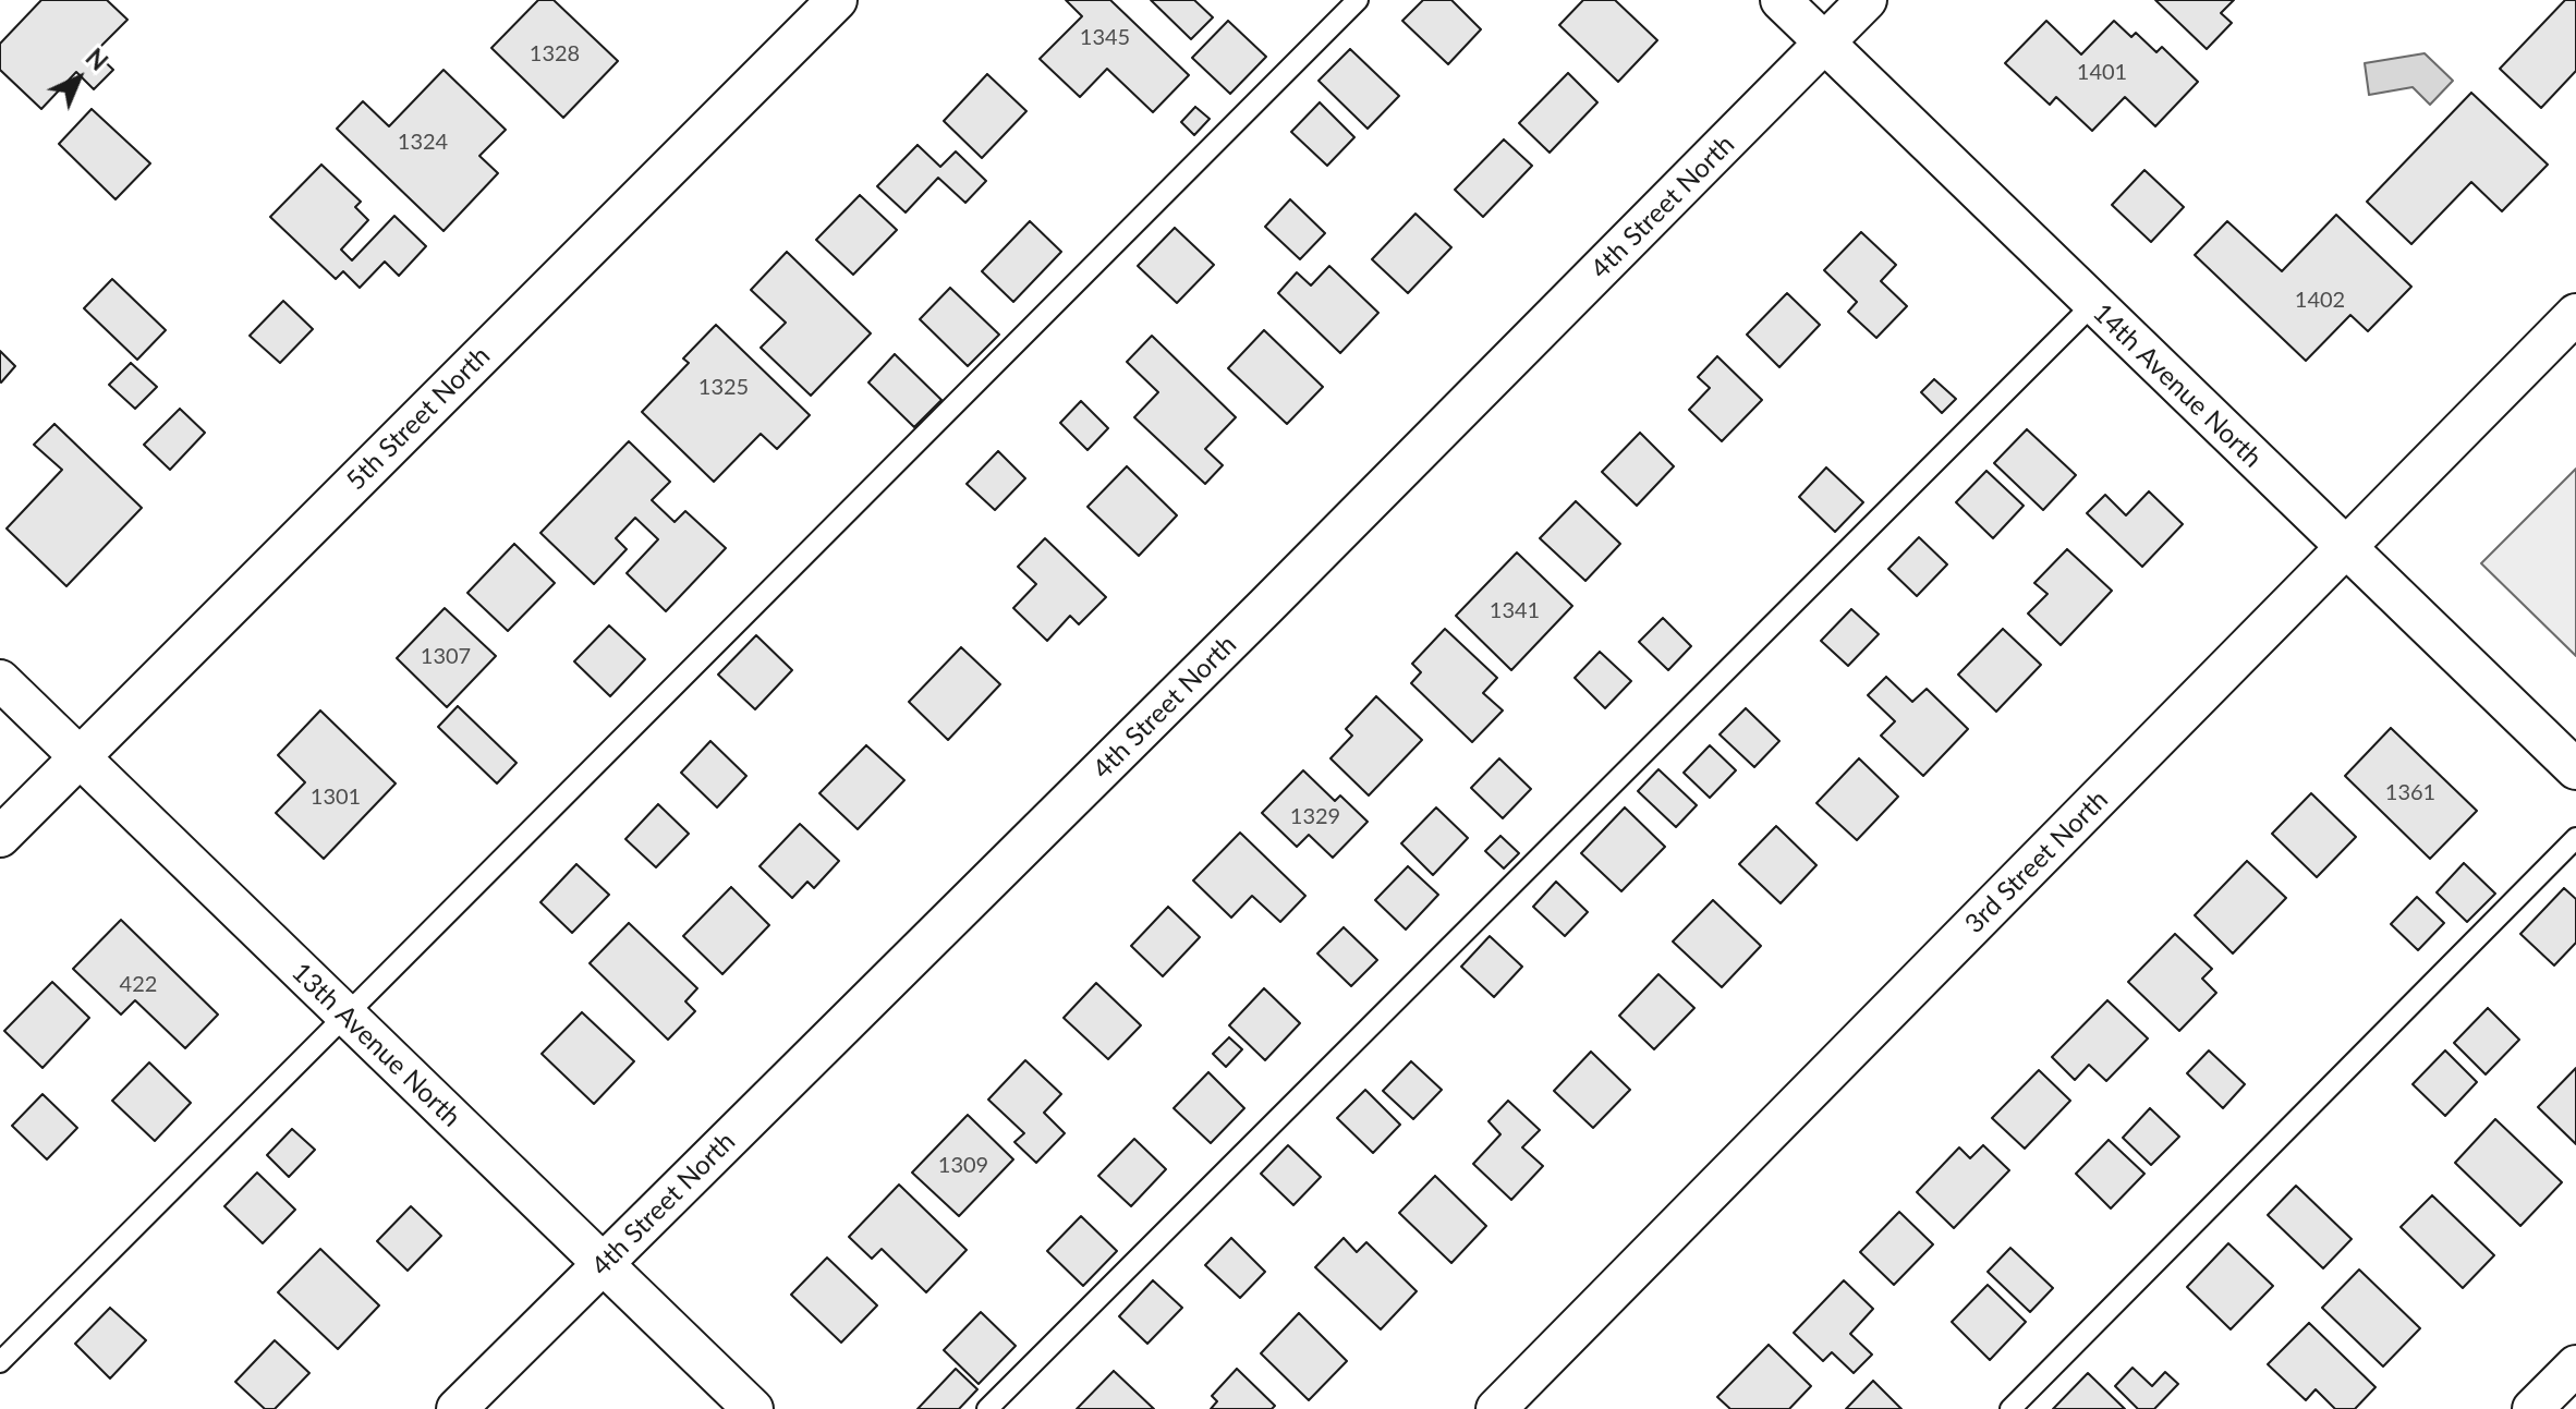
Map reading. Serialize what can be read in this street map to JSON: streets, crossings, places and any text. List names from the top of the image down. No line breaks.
{"streets":{"street":["4th Street North","14th Avenue North","5th Street North","3rd Street North","13th Avenue North"]},"crossings":[["4th Street North","14th Avenue North"],["4th Street North","13th Avenue North"],["14th Avenue North","3rd Street North"],["5th Street North","13th Avenue North"]],"house_numbers":["1345","1328","1401","1324","1402","1325","1341","1307","1361","1301","1329","422","1309"],"north":"top right"}
